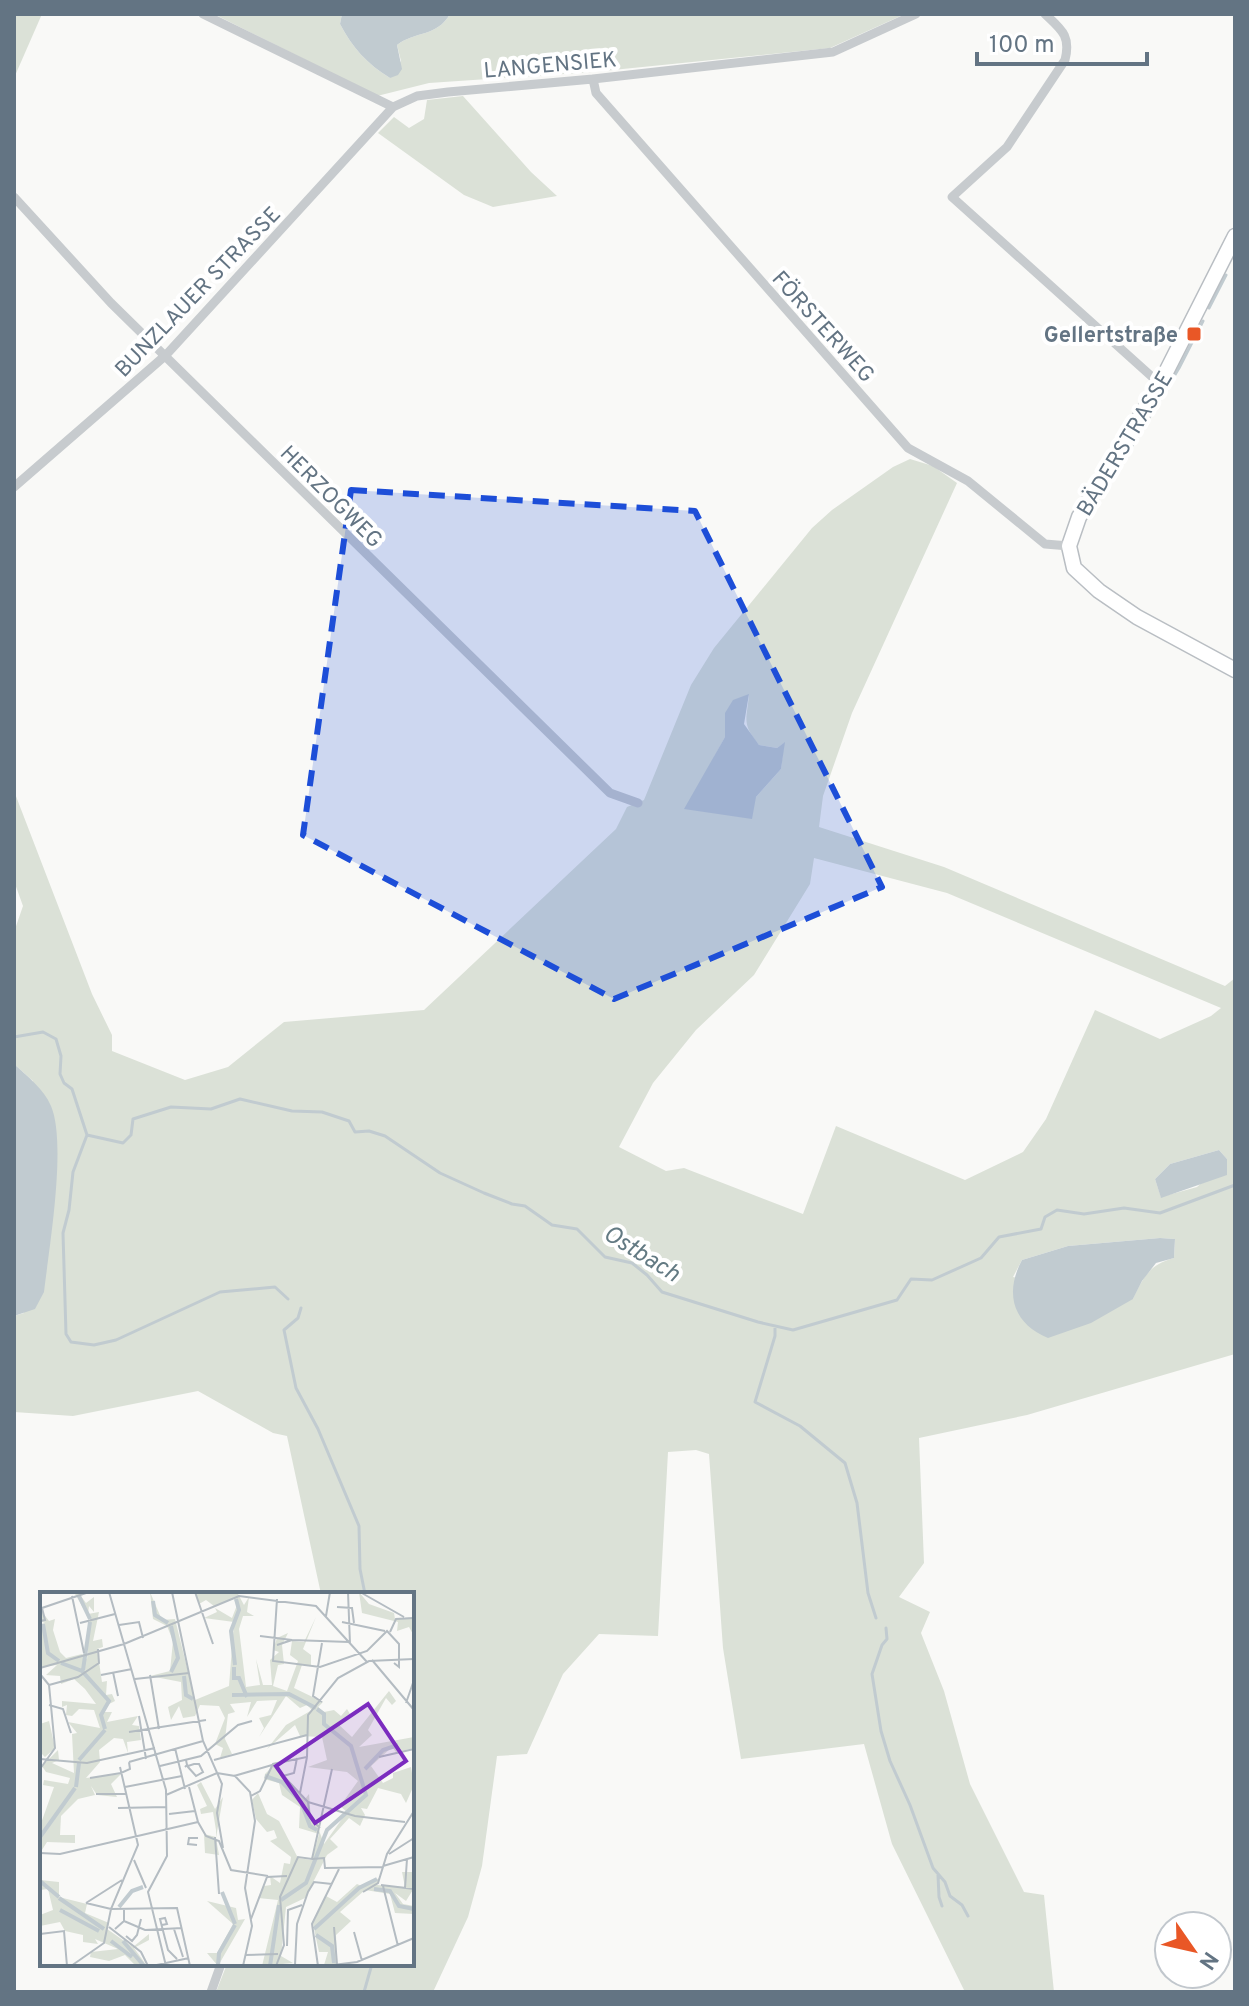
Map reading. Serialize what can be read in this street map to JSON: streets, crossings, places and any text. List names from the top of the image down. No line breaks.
{"streets":{"street":["LANGENSIEK","BUNZLAUER STRASSE","FÖRSTERWEG","BÄDERSTRASSE","HERZOGWEG"]},"crossings":[["LANGENSIEK","BUNZLAUER STRASSE"],["LANGENSIEK","FÖRSTERWEG"],["BUNZLAUER STRASSE","HERZOGWEG"],["FÖRSTERWEG","BÄDERSTRASSE"]],"water":["Ostbach"],"places":{"transit":["Gellertstraße"]},"scale_bar":"100 m","north":"bottom right"}
